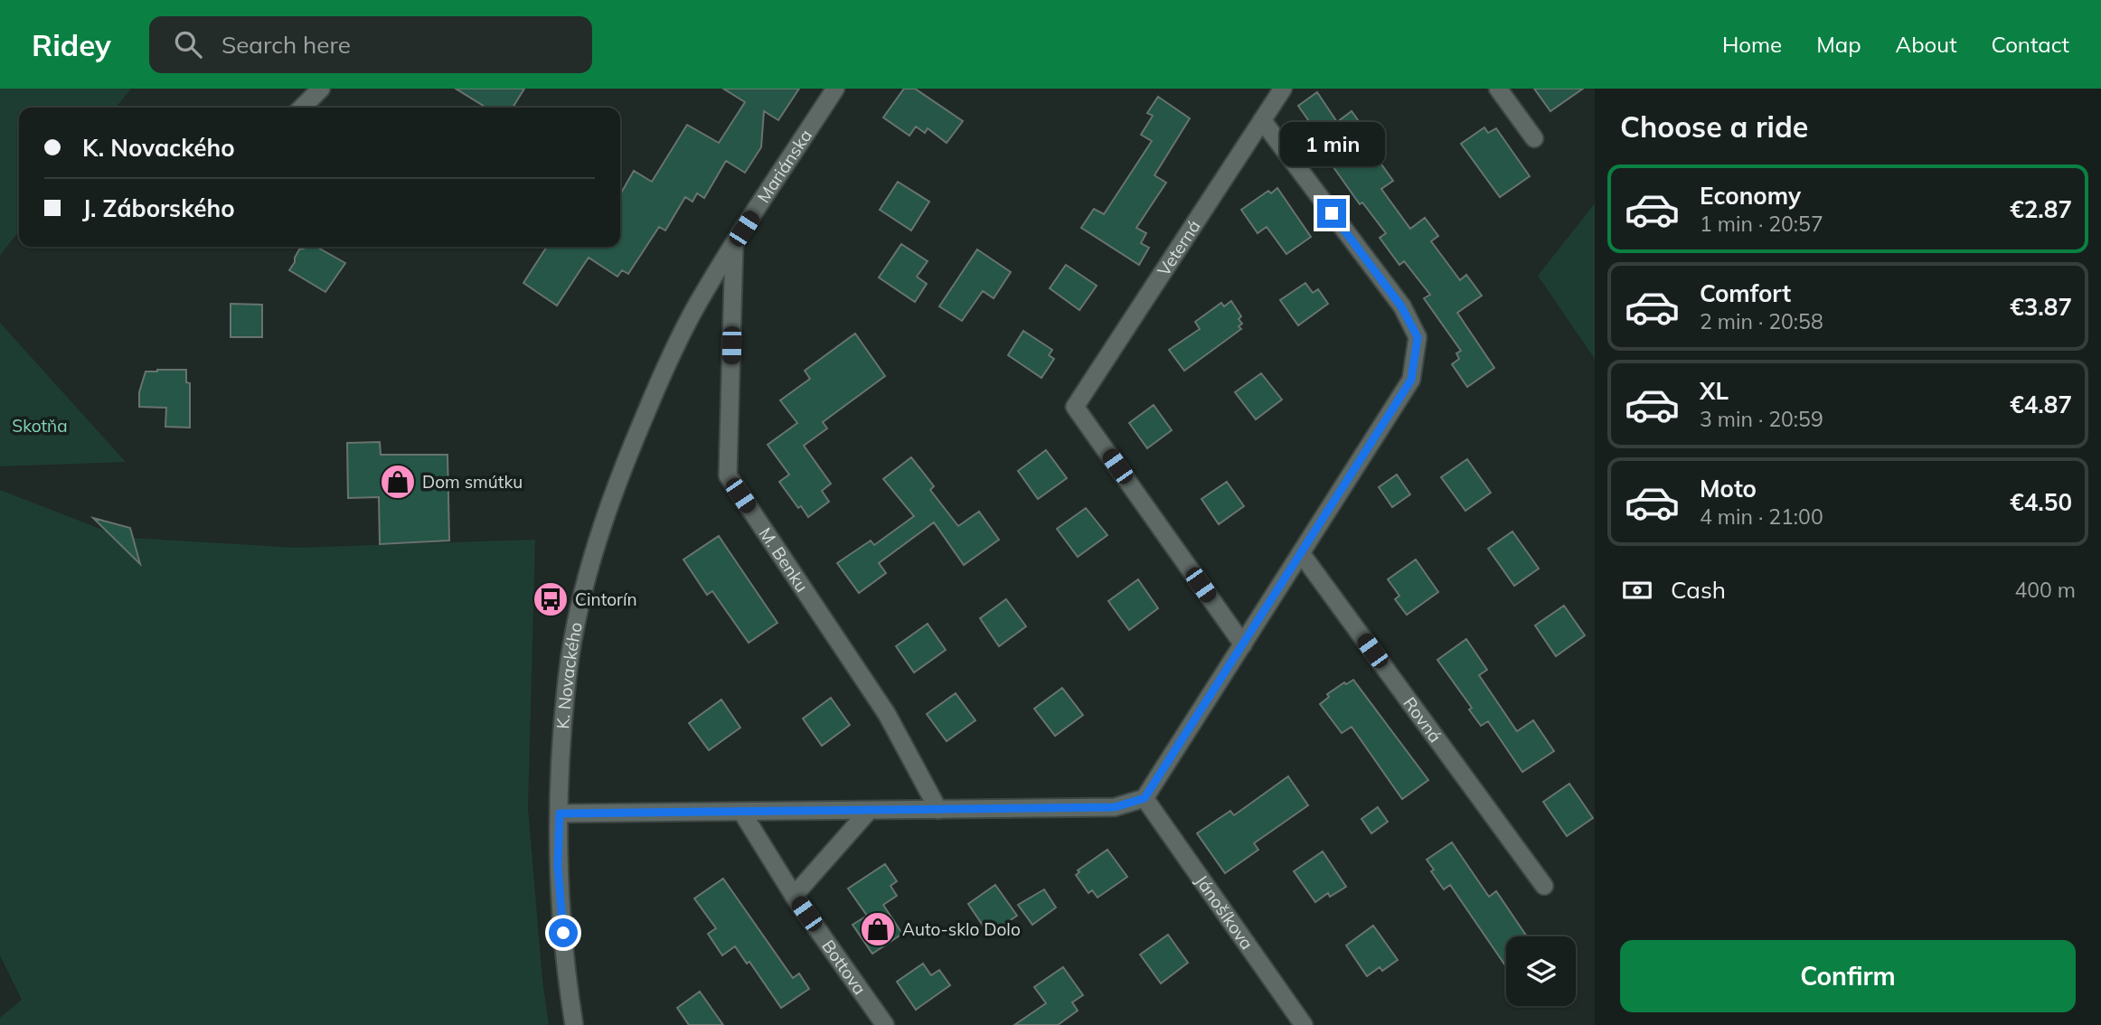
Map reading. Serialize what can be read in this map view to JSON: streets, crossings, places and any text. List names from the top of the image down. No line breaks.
{"streets":{"street":["Mariánska","Veterná","M. Benku","K. Novackého","Rovná","Jánošíkova","Bottova"]},"crossings":[["Mariánska","M. Benku"],["Mariánska","K. Novackého"],["M. Benku","K. Novackého"]],"parks":["Skotňa"],"places":{"shop":["Dom smútku","Auto-sklo Dolo"],"bus stop":["Cintorín"]},"page":{"header":"Ridey","search":"Search here","nav":["Home","Map","About","Contact"],"heading":"Choose a ride","banner":["K. Novackého","J. Záborského"],"bubble":"1 min","list":[{"name":"Economy","note":"1 min · 20:57","value":"€2.87"},{"name":"Comfort","note":"2 min · 20:58","value":"€3.87"},{"name":"XL","note":"3 min · 20:59","value":"€4.87"},{"name":"Moto","note":"4 min · 21:00","value":"€4.50"}],"pay":["Cash","400 m"],"buttons":"Confirm"}}
